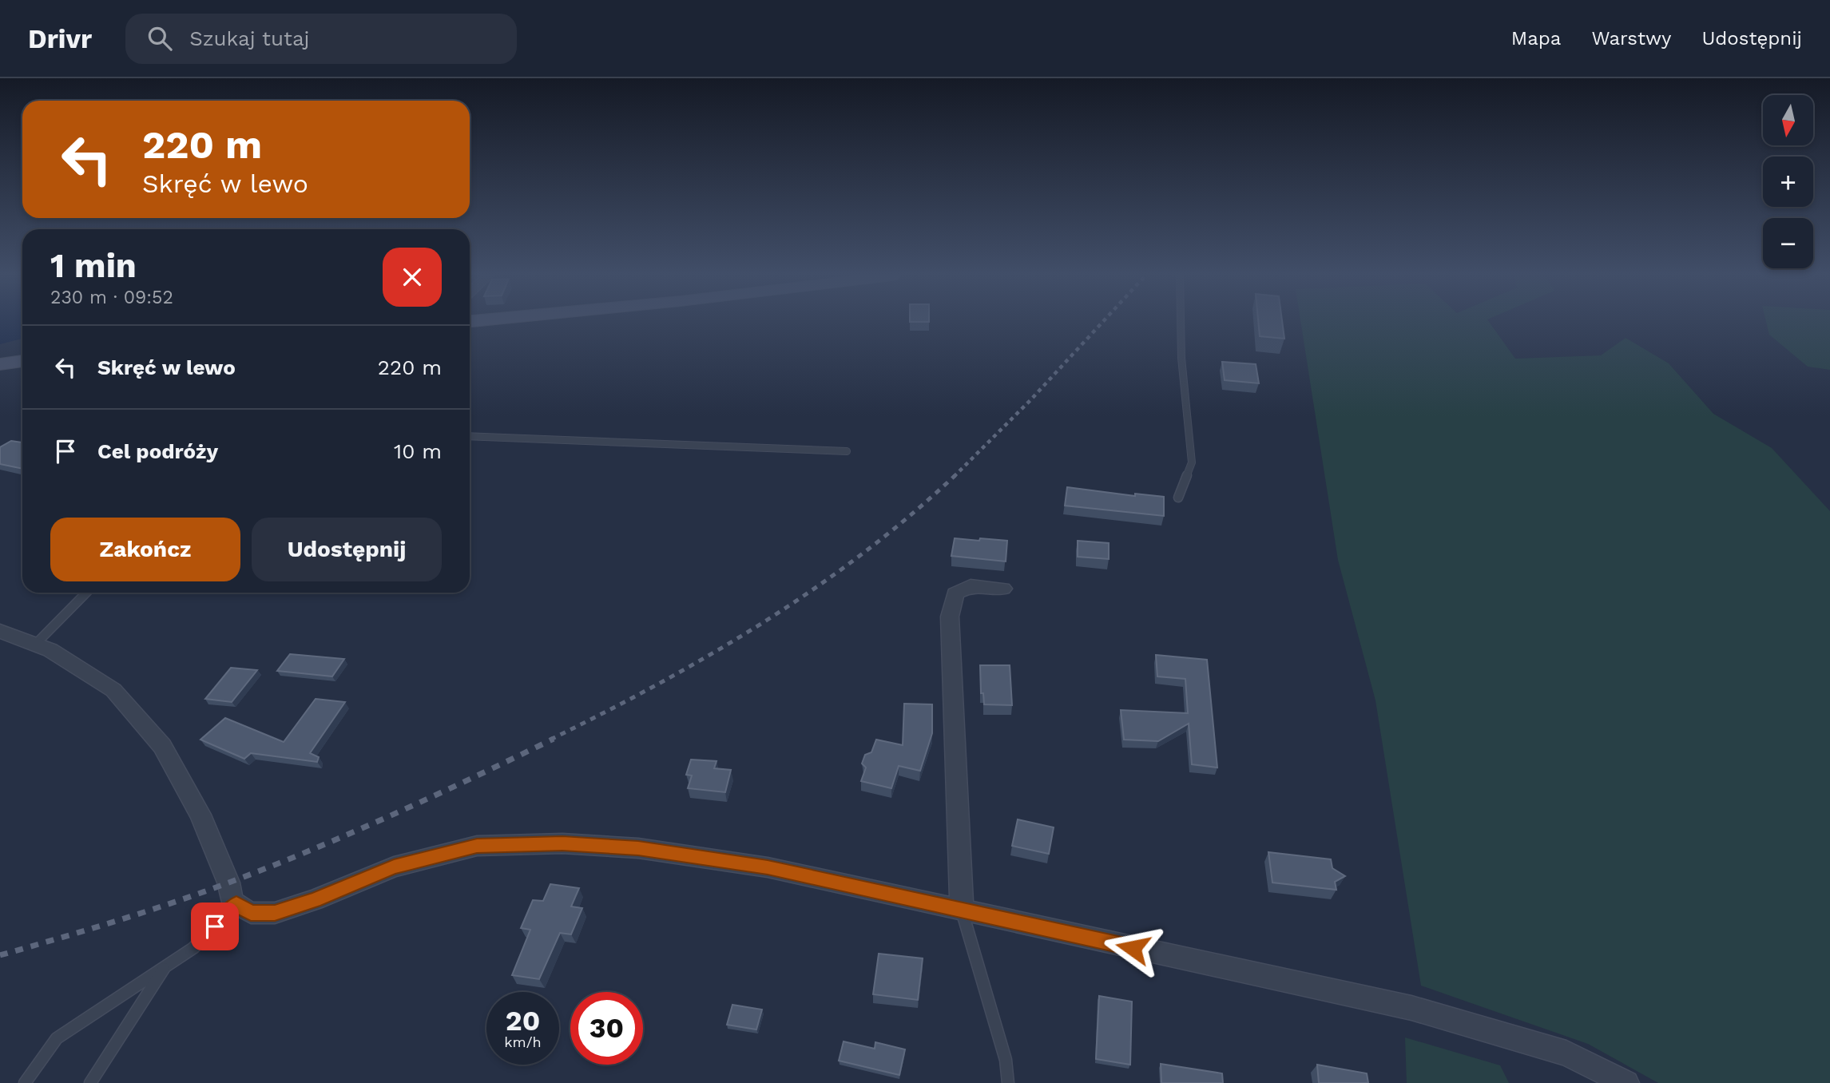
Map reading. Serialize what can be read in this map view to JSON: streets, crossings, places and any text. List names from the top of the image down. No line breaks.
{"north":"bottom","page":{"header":"Drivr","search":"Szukaj tutaj","nav":["Mapa","Warstwy","Udostępnij"],"map_buttons":["+","−"],"turn":["220 m","Skręć w lewo"],"heading":["1 min","230 m · 09:52"],"list":[{"name":"Skręć w lewo","value":"220 m"},{"name":"Cel podróży","value":"10 m"}],"buttons":["Zakończ","Udostępnij"],"speed":"20 km/h","limit":"30"}}
